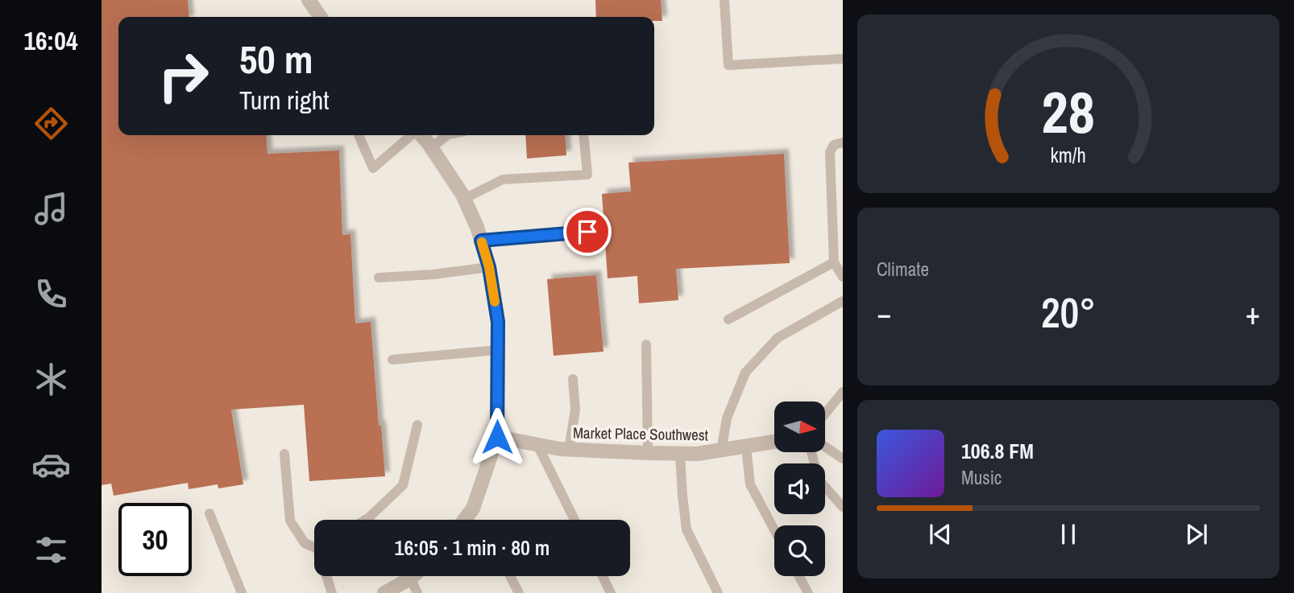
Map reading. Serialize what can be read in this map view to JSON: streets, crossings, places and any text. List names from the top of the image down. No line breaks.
{"streets":{"street":["Market Place Southwest"]},"north":"right","page":{"tabs":"16:04","turn":["50 m","Turn right"],"tile":"Climate","heat":["−","20°","+"],"song":["106.8 FM","Music"],"limit":"30","trip":"16:05 · 1 min · 80 m","gauge":["28","km/h"]}}
